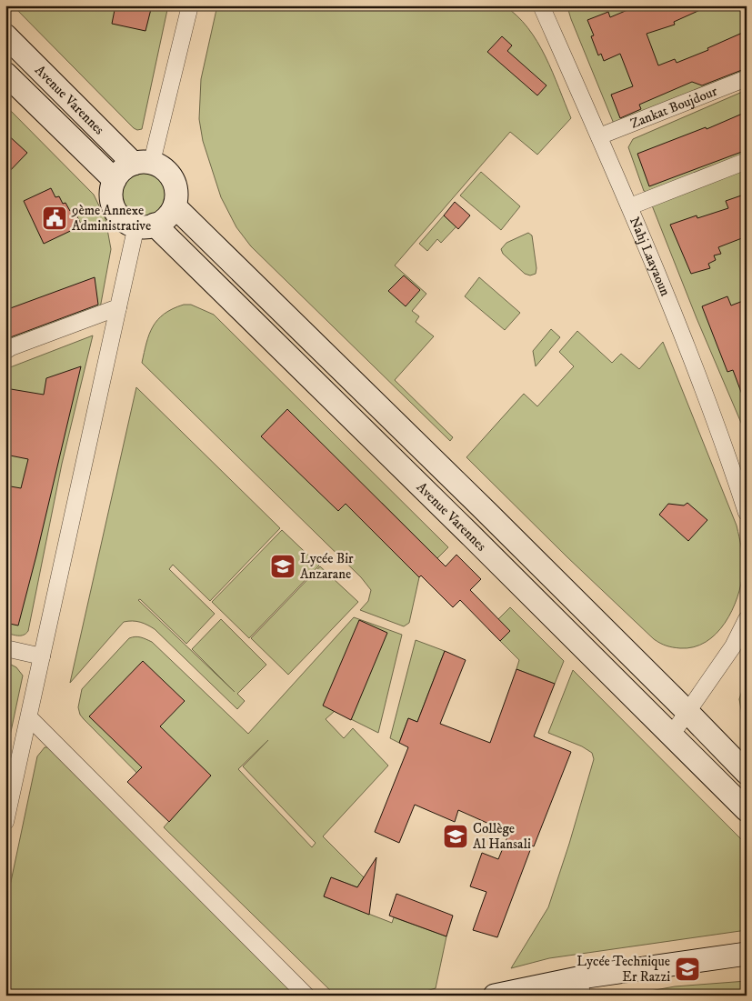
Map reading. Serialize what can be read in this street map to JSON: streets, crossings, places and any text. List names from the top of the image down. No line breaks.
{"streets":{"main road":["Avenue Varennes"],"street":["Zankat Boujdour","Nahj Laayaoun"]},"crossings":[["Zankat Boujdour","Nahj Laayaoun"]],"places":{"public building":["9ème Annexe Administrative"],"school or university":["Lycée Bir Anzarane","Collège Al Hansali","Lycée Technique Er Razzi"]}}
